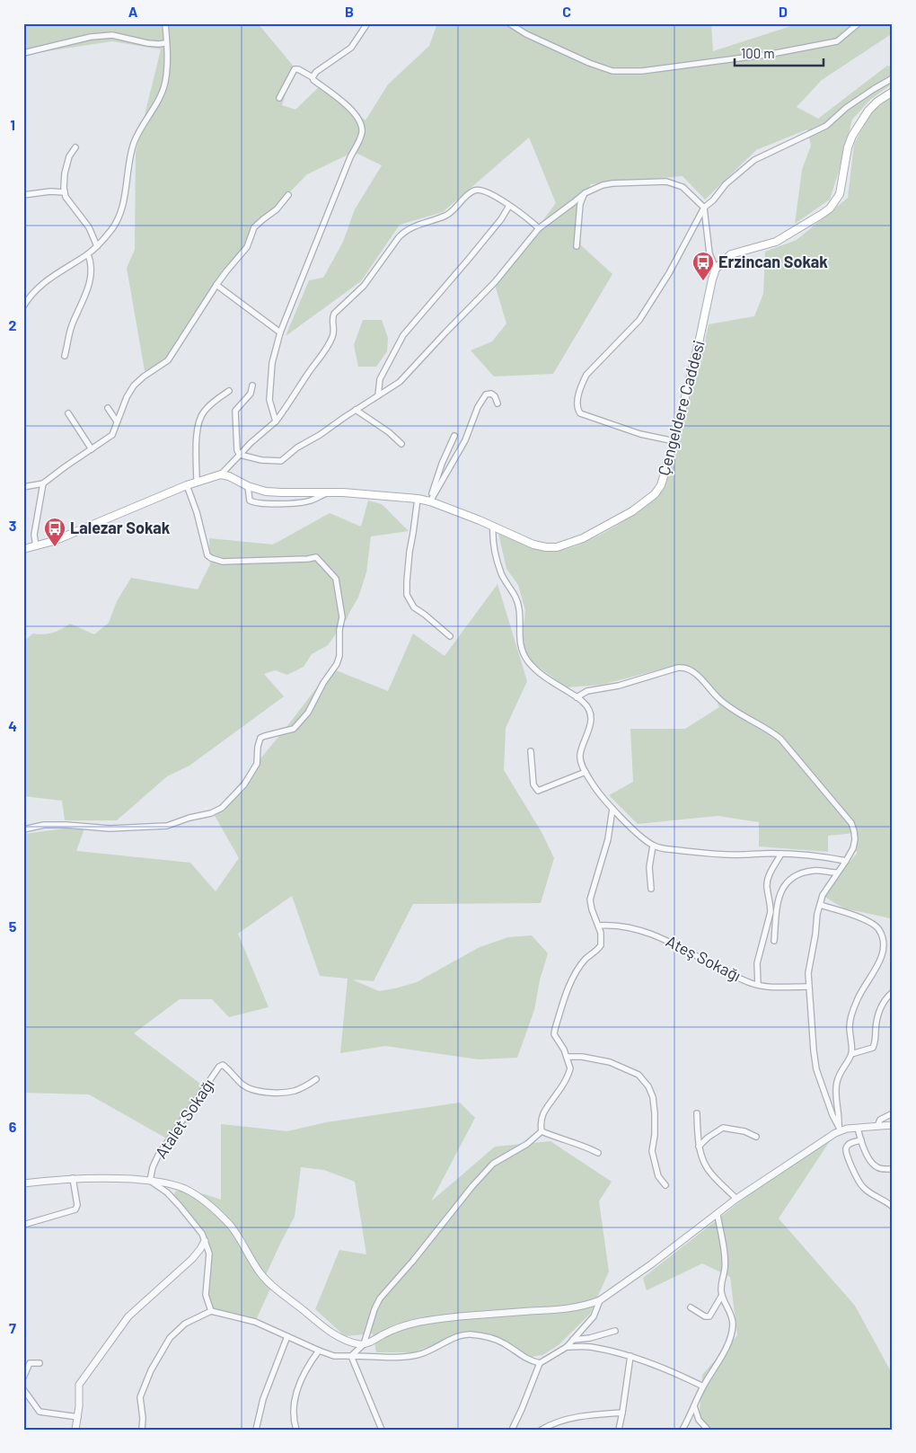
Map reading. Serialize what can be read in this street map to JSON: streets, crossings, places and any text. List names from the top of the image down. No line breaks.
{"streets":{"main road":["Çengeldere Caddesi"],"street":["Ateş Sokağı","Atalet Sokağı"]},"places":{"bus stop":["Erzincan Sokak","Lalezar Sokak"]},"scale_bar":"100 m","grid":{"columns":["A","B","C","D"],"rows":["1","2","3","4","5","6","7"]}}
